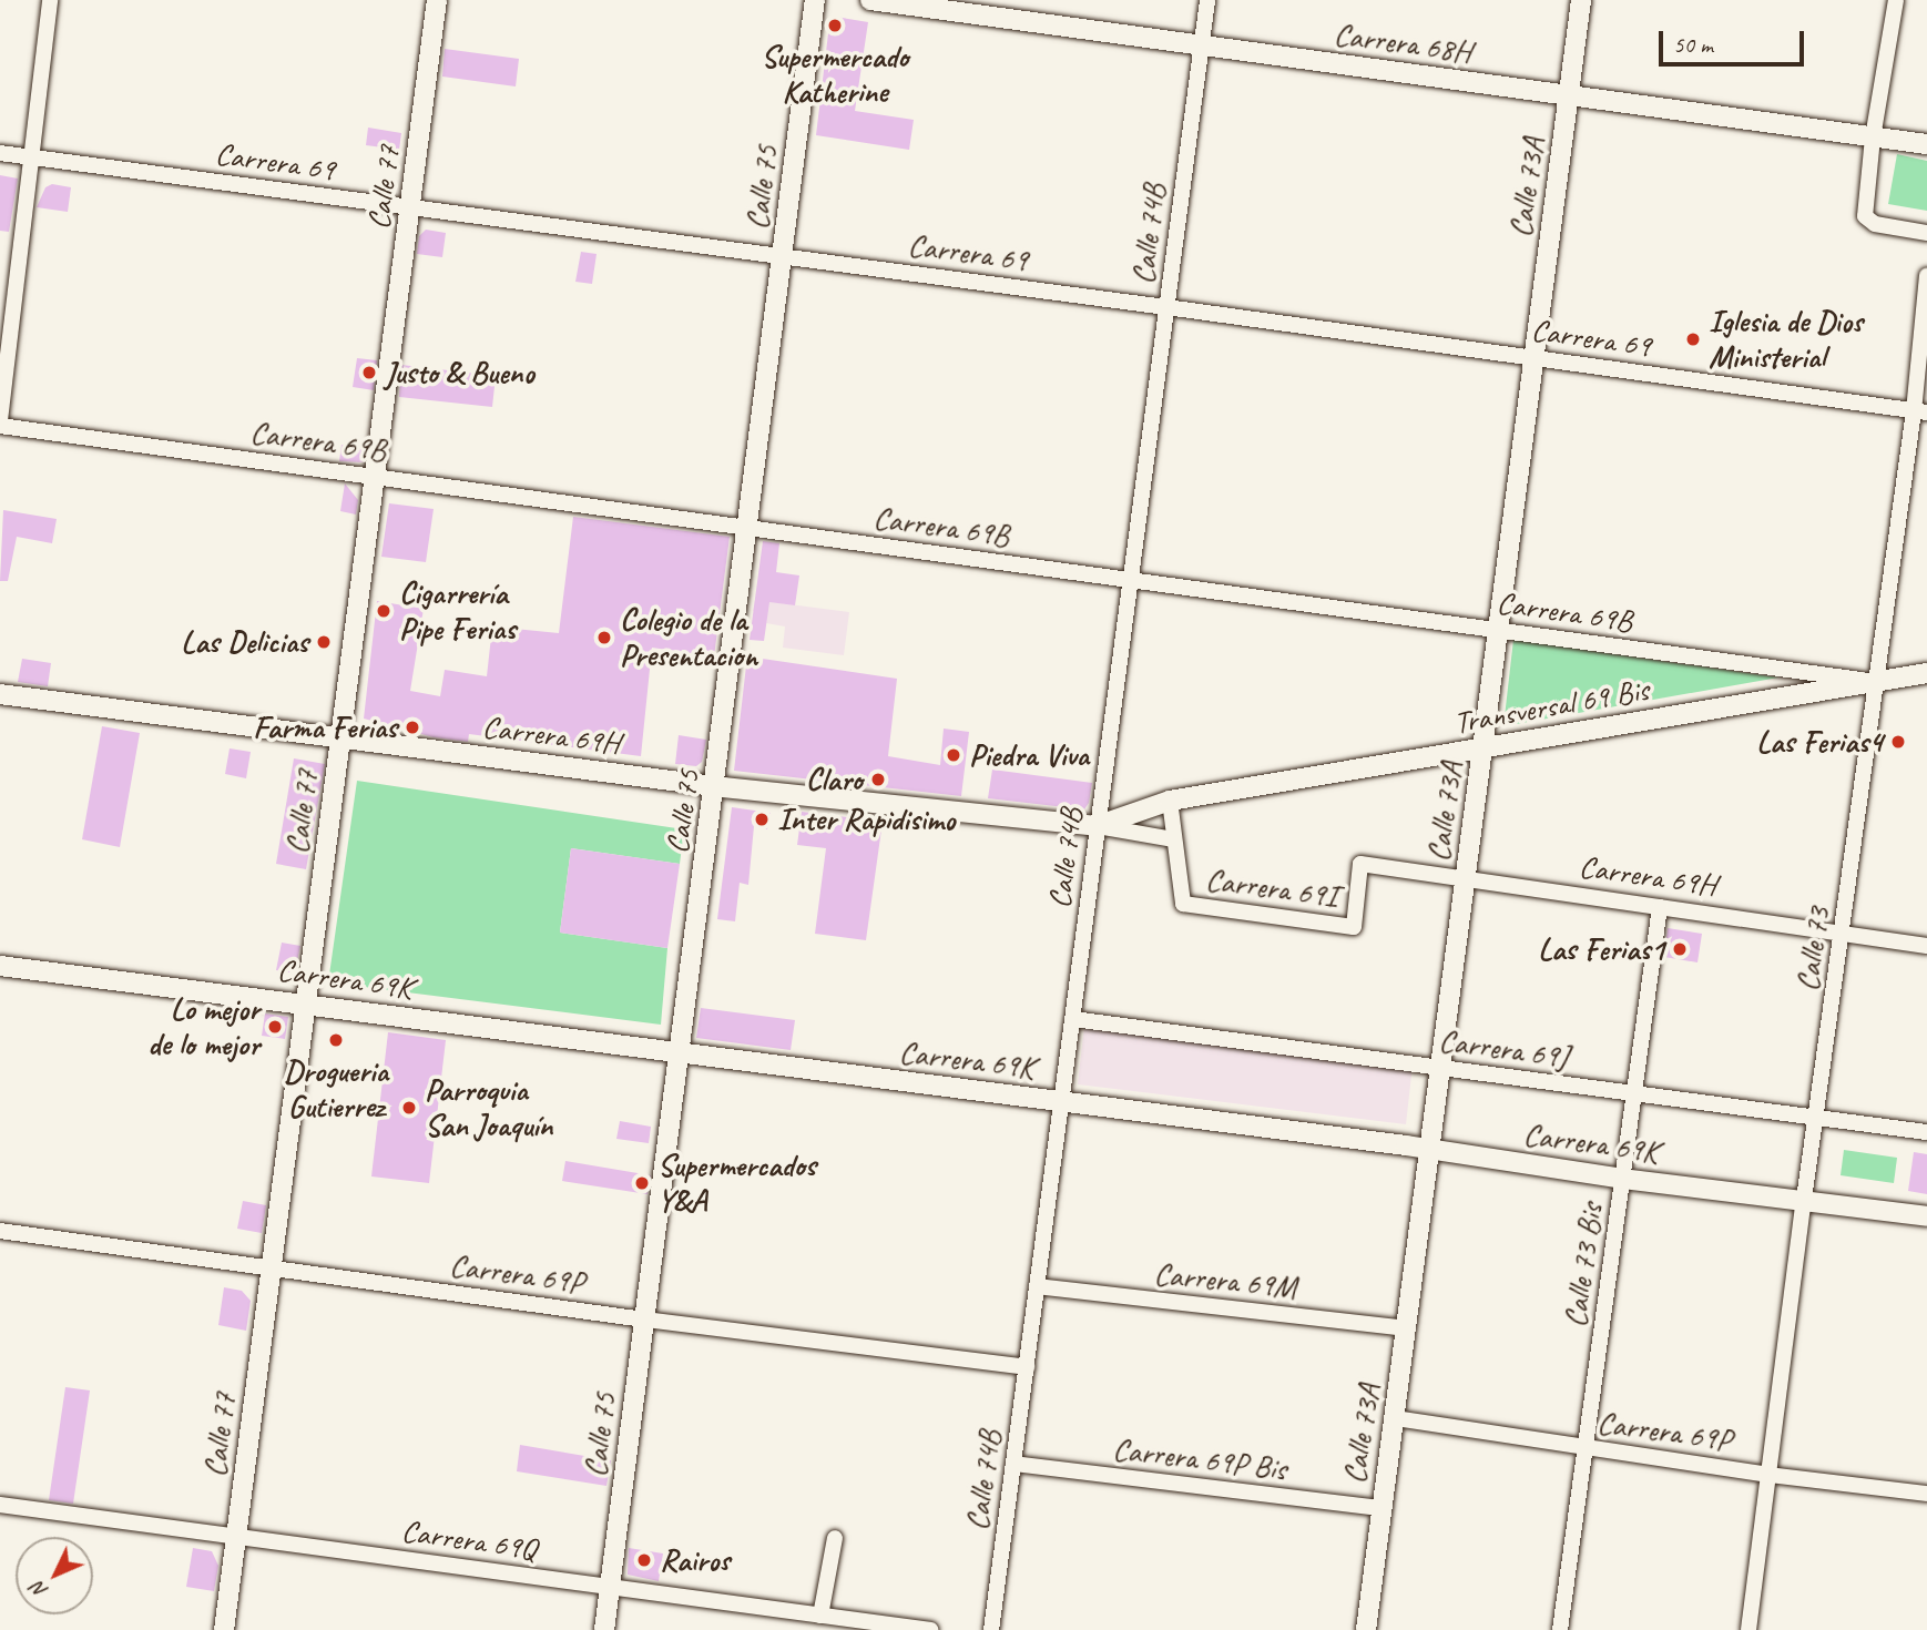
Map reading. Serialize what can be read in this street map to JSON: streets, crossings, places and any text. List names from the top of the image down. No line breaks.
{"streets":{"street":["Carrera 68H","Carrera 69","Calle 77","Calle 75","Calle 73A","Calle 74B","Carrera 69B","Transversal 69 Bis","Carrera 69H","Carrera 69I","Calle 73","Carrera 69K","Carrera 69J","Calle 73 Bis","Carrera 69P","Carrera 69M","Carrera 69P Bis","Carrera 69Q"]},"crossings":[["Carrera 68H","Calle 73A"],["Carrera 68H","Calle 74B"],["Carrera 69","Calle 77"],["Carrera 69","Calle 75"],["Carrera 69","Calle 73A"],["Carrera 69","Calle 74B"],["Carrera 69","Calle 73"],["Calle 77","Carrera 69B"],["Calle 77","Carrera 69H"],["Calle 77","Carrera 69K"],["Calle 77","Carrera 69P"],["Calle 77","Carrera 69Q"],["Calle 75","Carrera 69B"],["Calle 75","Carrera 69H"],["Calle 75","Carrera 69K"],["Calle 75","Carrera 69P"],["Calle 75","Carrera 69Q"],["Calle 73A","Carrera 69B"],["Calle 73A","Transversal 69 Bis"],["Calle 73A","Carrera 69H"],["Calle 73A","Carrera 69K"],["Calle 73A","Carrera 69J"],["Calle 73A","Carrera 69P"],["Calle 73A","Carrera 69M"],["Calle 73A","Carrera 69P Bis"],["Calle 74B","Carrera 69B"],["Calle 74B","Transversal 69 Bis"],["Calle 74B","Carrera 69H"],["Calle 74B","Carrera 69I"],["Calle 74B","Carrera 69K"],["Calle 74B","Carrera 69J"],["Calle 74B","Carrera 69P"],["Calle 74B","Carrera 69M"],["Calle 74B","Carrera 69P Bis"],["Carrera 69B","Transversal 69 Bis"],["Carrera 69B","Calle 73"],["Transversal 69 Bis","Carrera 69H"],["Transversal 69 Bis","Carrera 69I"],["Transversal 69 Bis","Calle 73"],["Carrera 69H","Carrera 69I"],["Carrera 69H","Calle 73"],["Carrera 69H","Calle 73 Bis"],["Calle 73","Carrera 69K"],["Calle 73","Carrera 69J"],["Calle 73","Carrera 69P"],["Carrera 69K","Calle 73 Bis"],["Carrera 69J","Calle 73 Bis"],["Calle 73 Bis","Carrera 69P"]],"places":["Supermercado Katherine","Iglesia de Dios Ministerial","Justo & Bueno","Cigarrería Pipe Ferias","Colegio de la Presentacion","Las Delicias","Farma Ferias","Las Ferias4","Piedra Viva","Claro","Inter Rapidisimo","Las Ferias1","Lo mejor de lo mejor","Drogueria Gutierrez","Parroquia San Joaquín","Supermercados Y&A","Rairos"],"scale_bar":"50 m","north":"bottom left"}
